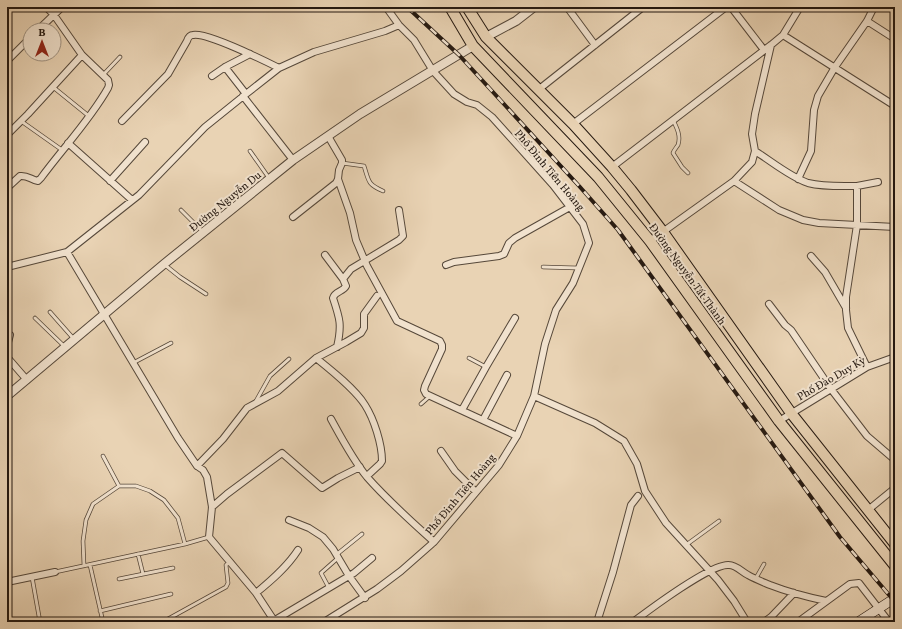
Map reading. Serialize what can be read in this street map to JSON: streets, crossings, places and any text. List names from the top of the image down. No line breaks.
{"streets":{"main road":["Đường Nguyễn Tất Thành"],"street":["Phố Đinh Tiên Hoàng","Đường Nguyễn Du","Phố Đào Duy Kỳ"]},"crossings":[["Phố Đinh Tiên Hoàng","Đường Nguyễn Du"],["Đường Nguyễn Du","Đường Nguyễn Tất Thành"],["Đường Nguyễn Tất Thành","Phố Đào Duy Kỳ"]],"north":"top"}
